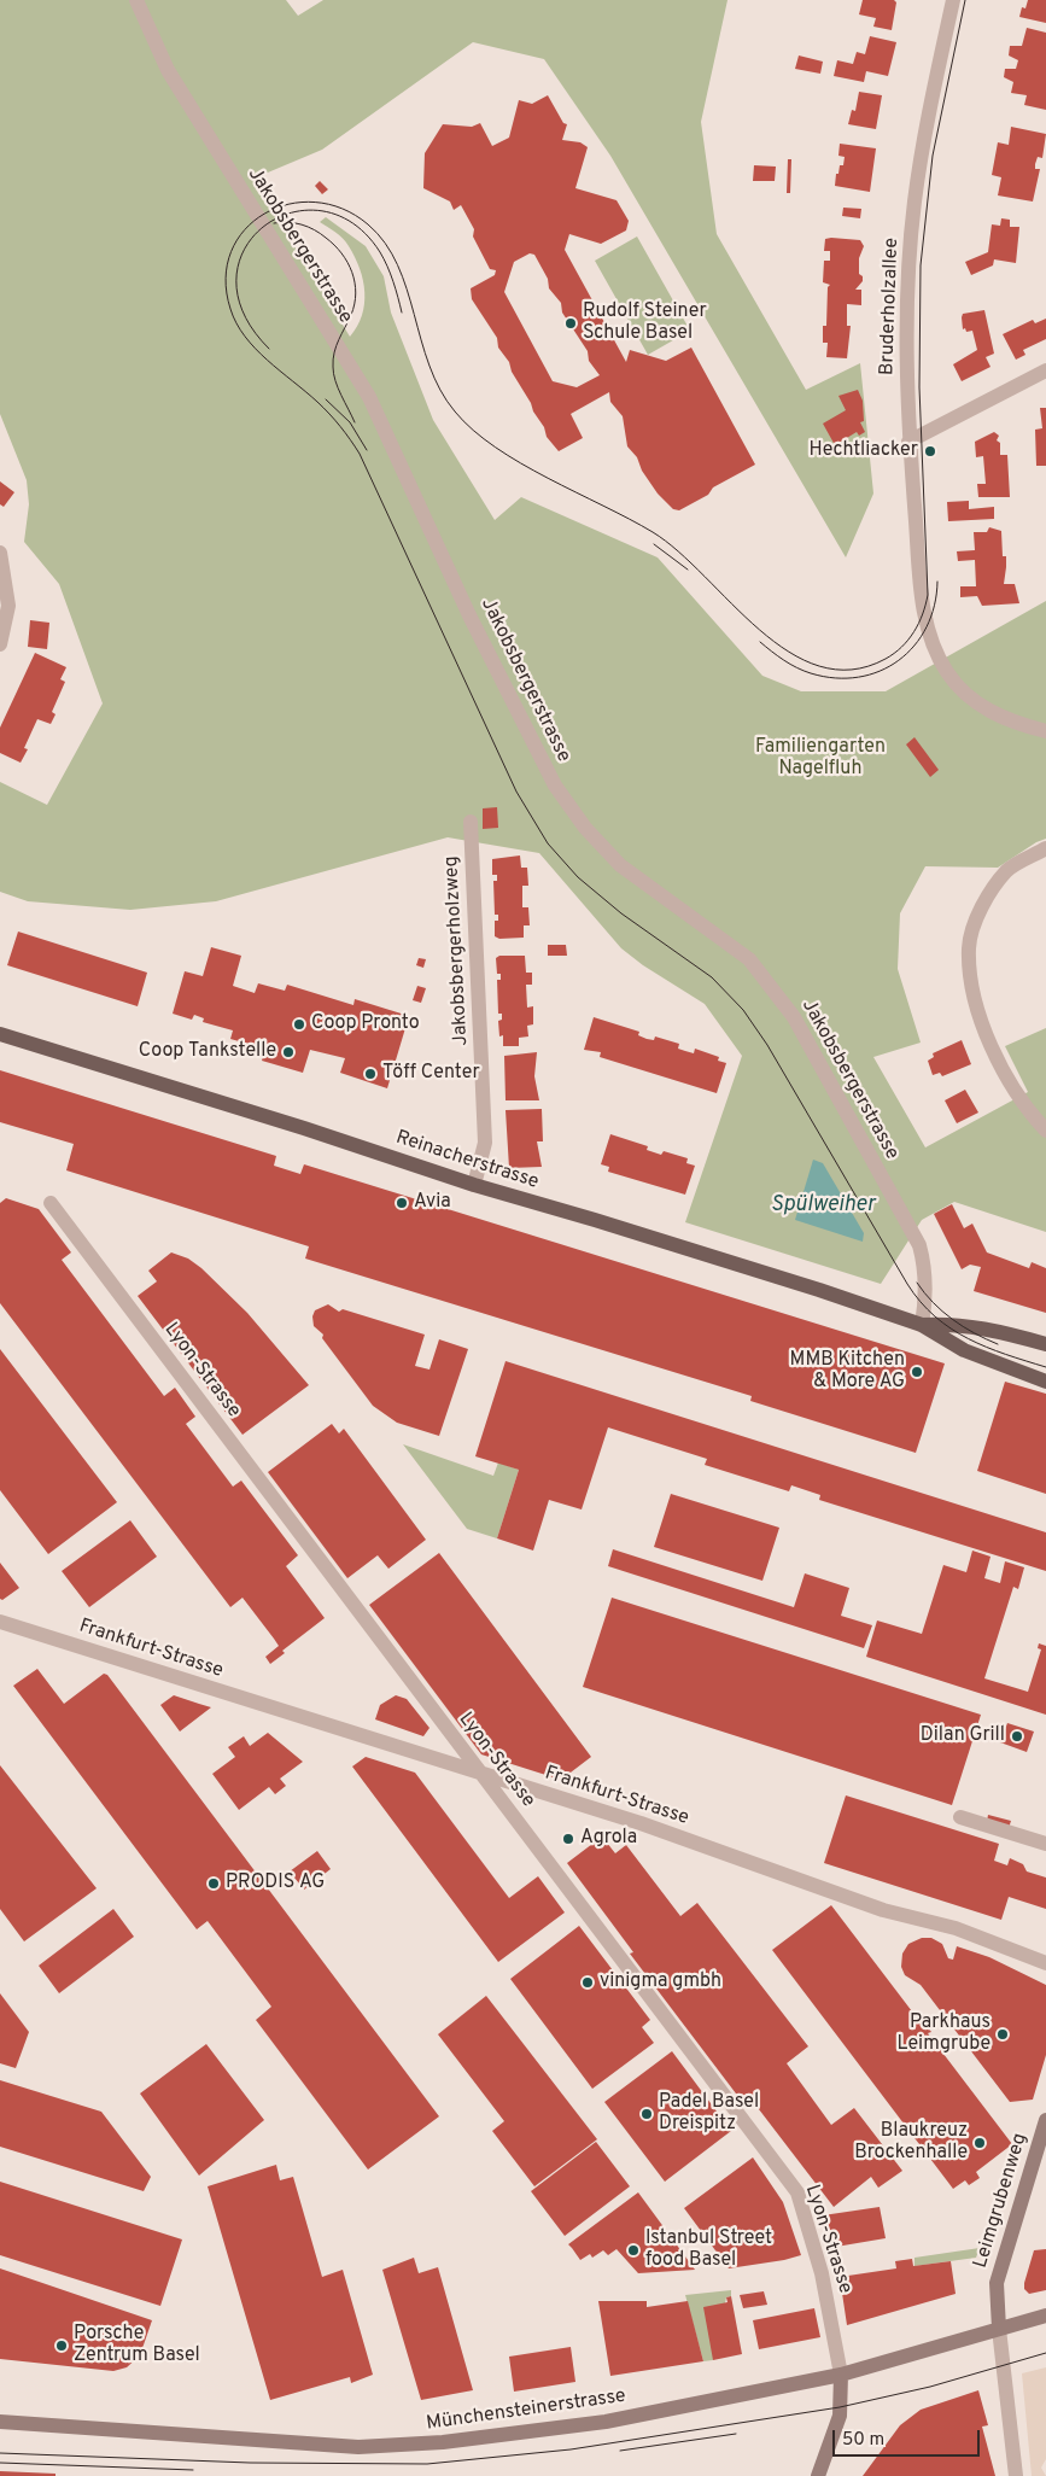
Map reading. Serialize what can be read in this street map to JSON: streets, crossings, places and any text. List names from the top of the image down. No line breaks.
{"streets":{"main road":["Reinacherstrasse","Leimgrubenweg","Münchensteinerstrasse"],"street":["Jakobsbergerstrasse","Bruderholzallee","Jakobsbergerholzweg","Lyon-Strasse","Frankfurt-Strasse"]},"crossings":[["Jakobsbergerstrasse","Reinacherstrasse"],["Jakobsbergerholzweg","Reinacherstrasse"],["Lyon-Strasse","Frankfurt-Strasse"],["Lyon-Strasse","Münchensteinerstrasse"],["Leimgrubenweg","Münchensteinerstrasse"]],"water":["Spülweiher"],"parks":["Familiengarten Nagelfluh"],"places":["Rudolf Steiner Schule Basel","Hechtliacker","Coop Pronto","Coop Tankstelle","Töff Center","Avia","MMB Kitchen & More AG","Dilan Grill","Agrola","PRODIS AG","vinigma gmbh","Parkhaus Leimgrube","Padel Basel Dreispitz","Blaukreuz Brockenhalle","Istanbul Street food Basel","Porsche Zentrum Basel"],"scale_bar":"50 m"}
